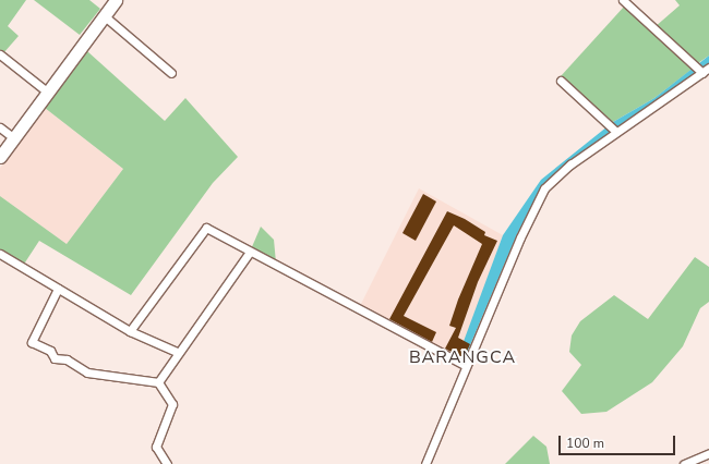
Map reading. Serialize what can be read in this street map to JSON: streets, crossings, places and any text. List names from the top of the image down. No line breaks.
{"districts":["BARANGCA"],"scale_bar":"100 m"}
